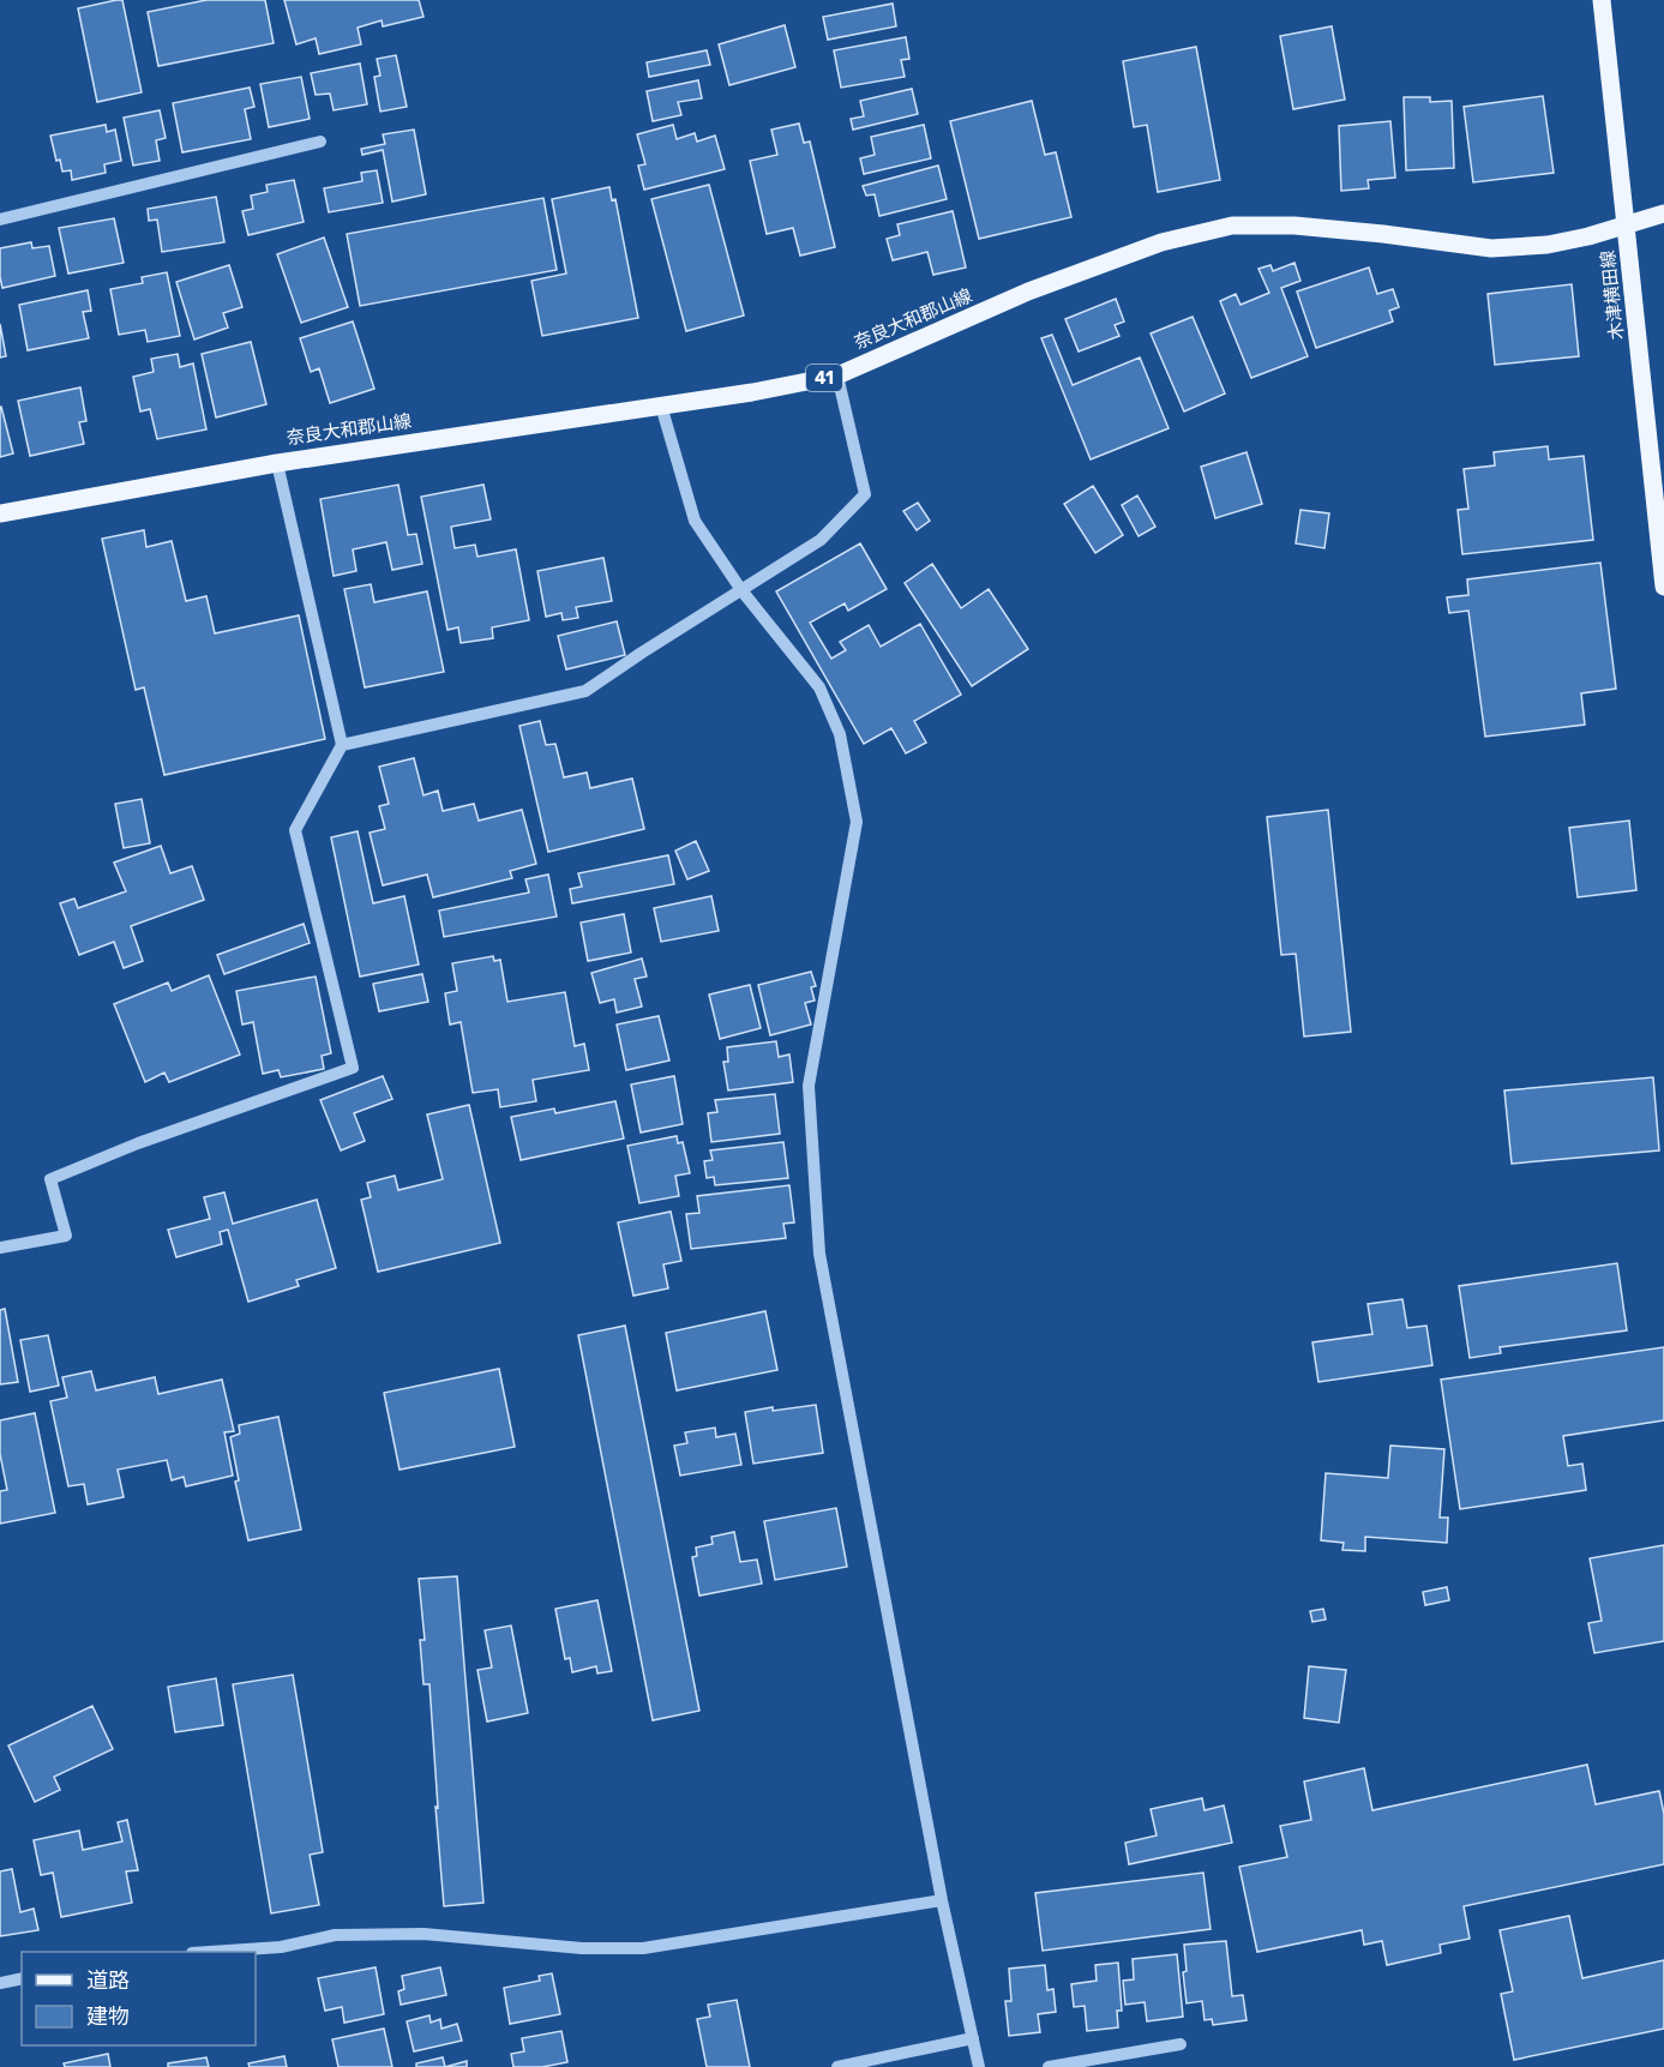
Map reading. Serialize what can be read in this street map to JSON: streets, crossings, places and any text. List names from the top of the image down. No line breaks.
{"streets":{"main road":["木津横田線","奈良大和郡山線","41"]},"crossings":[["木津横田線","奈良大和郡山線"]],"legend":["道路","建物"]}
